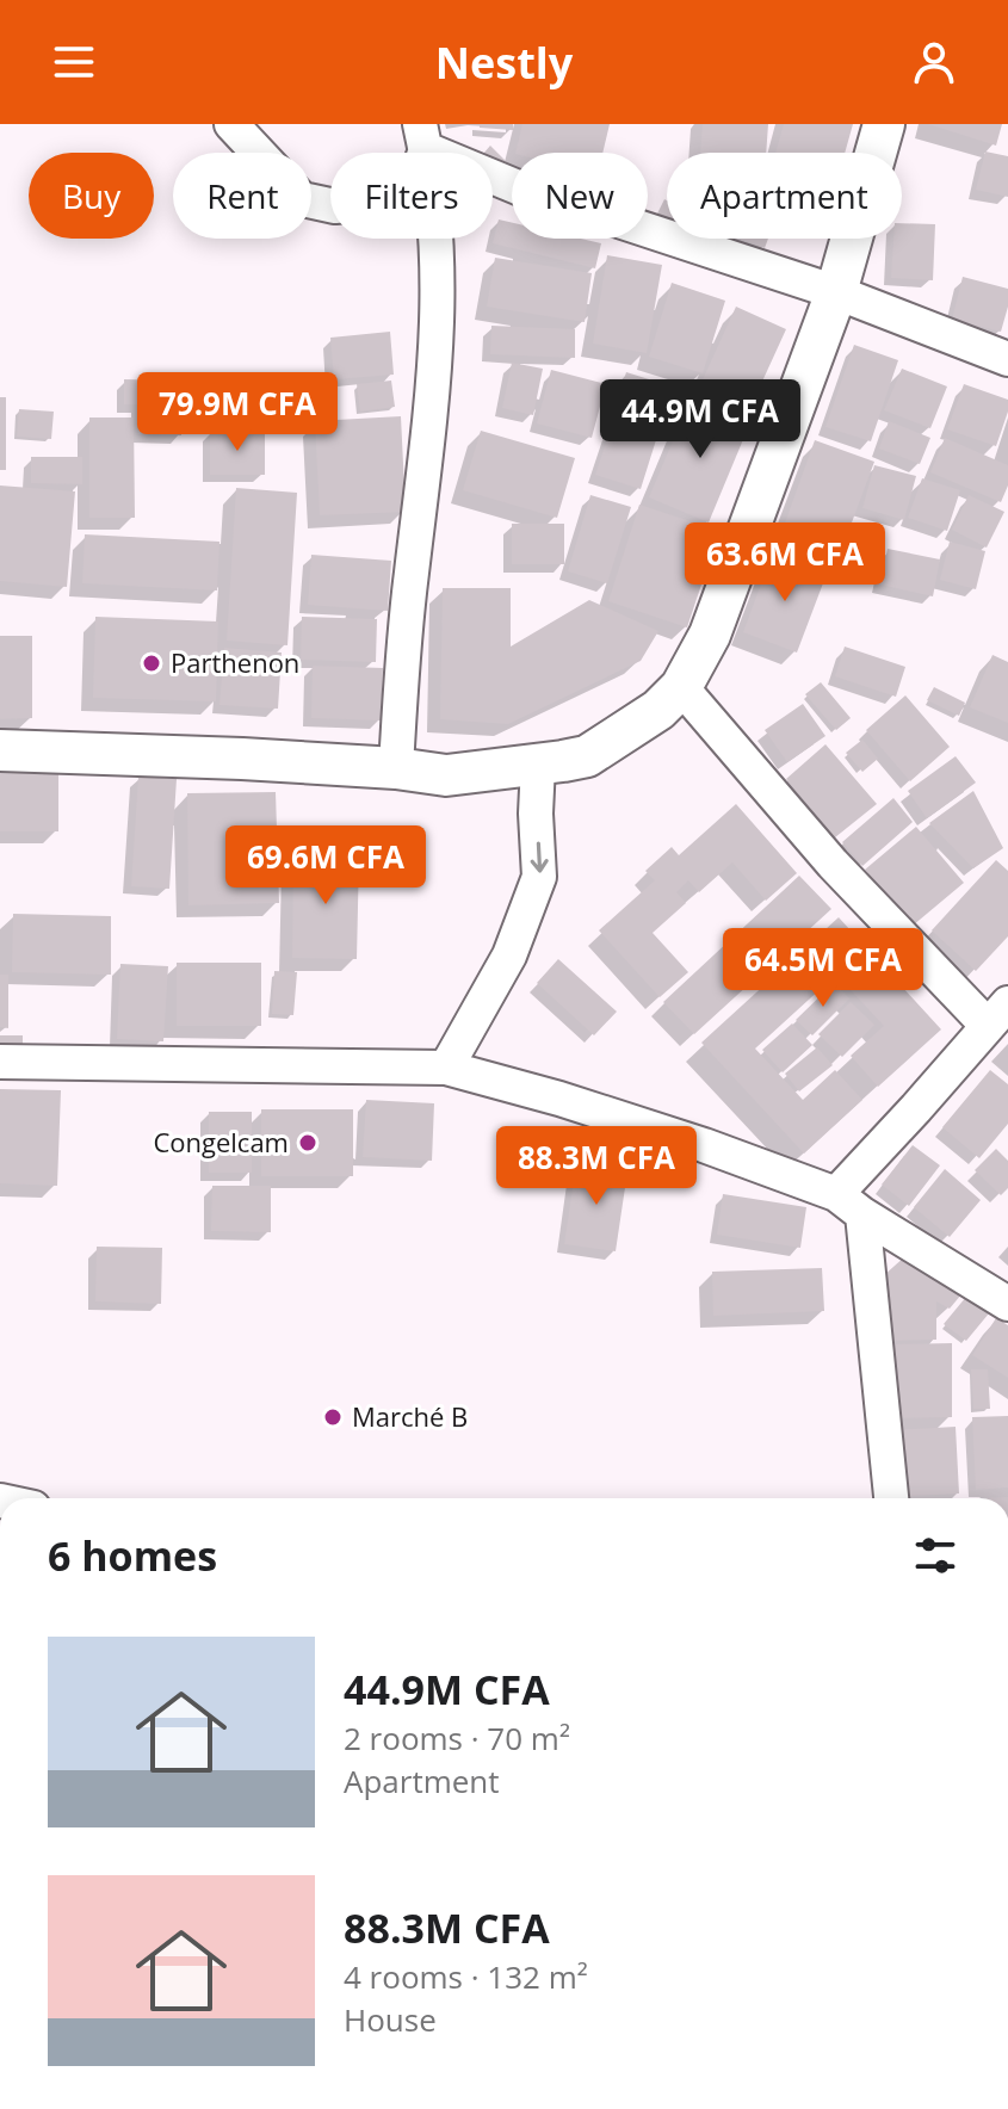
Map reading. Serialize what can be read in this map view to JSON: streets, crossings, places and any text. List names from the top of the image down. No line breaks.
{"places":["Parthenon","Congelcam","Marché B"],"page":{"header":"Nestly","chip":["Buy","Rent","Filters","New","Apartment"],"price":["79.9M CFA","44.9M CFA","63.6M CFA","69.6M CFA","64.5M CFA","88.3M CFA"],"heading":"6 homes","list":[{"name":"44.9M CFA","note":"2 rooms · 70 m² · Apartment"},{"name":"88.3M CFA","note":"4 rooms · 132 m² · House"}]}}
